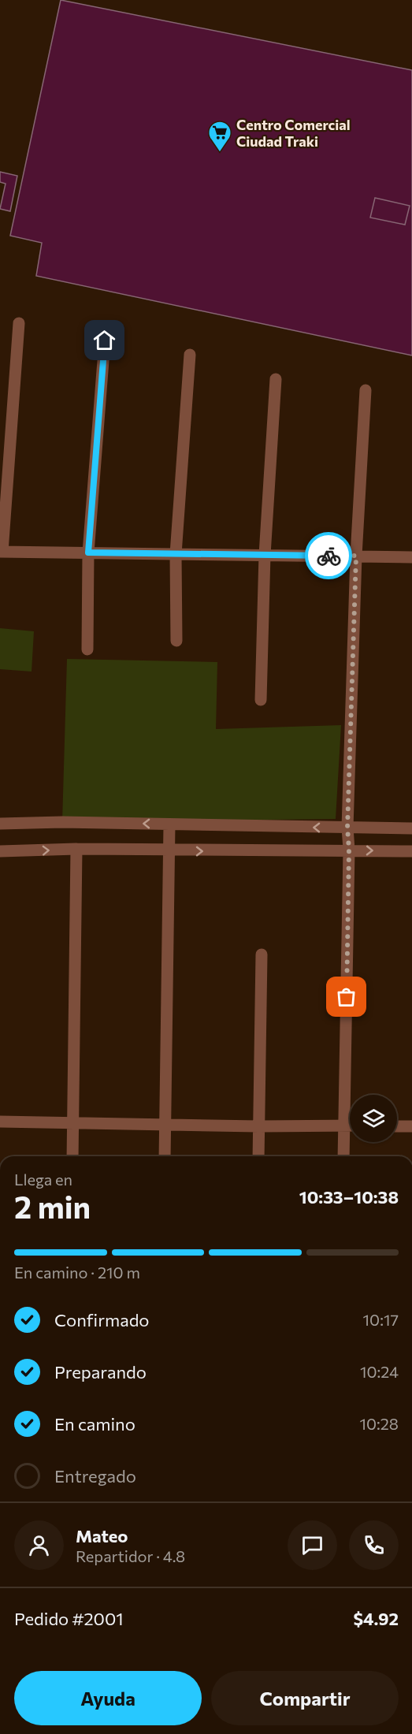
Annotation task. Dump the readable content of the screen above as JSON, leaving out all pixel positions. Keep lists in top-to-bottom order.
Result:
{
  "places": {
    "supermarket": ["Centro Comercial Ciudad Traki"]
  },
  "page": {
    "heading": ["2 min", "Llega en", "10:33–10:38"],
    "panel": [
      "Mateo",
      "Repartidor · 4.8",
      "Pedido #2001",
      "$4.92"
    ],
    "bar": "En camino · 210 m",
    "list": [
      ["Confirmado", "10:17"],
      ["Preparando", "10:24"],
      ["En camino", "10:28"],
      "Entregado"
    ],
    "buttons": ["Ayuda", "Compartir"]
  }
}
